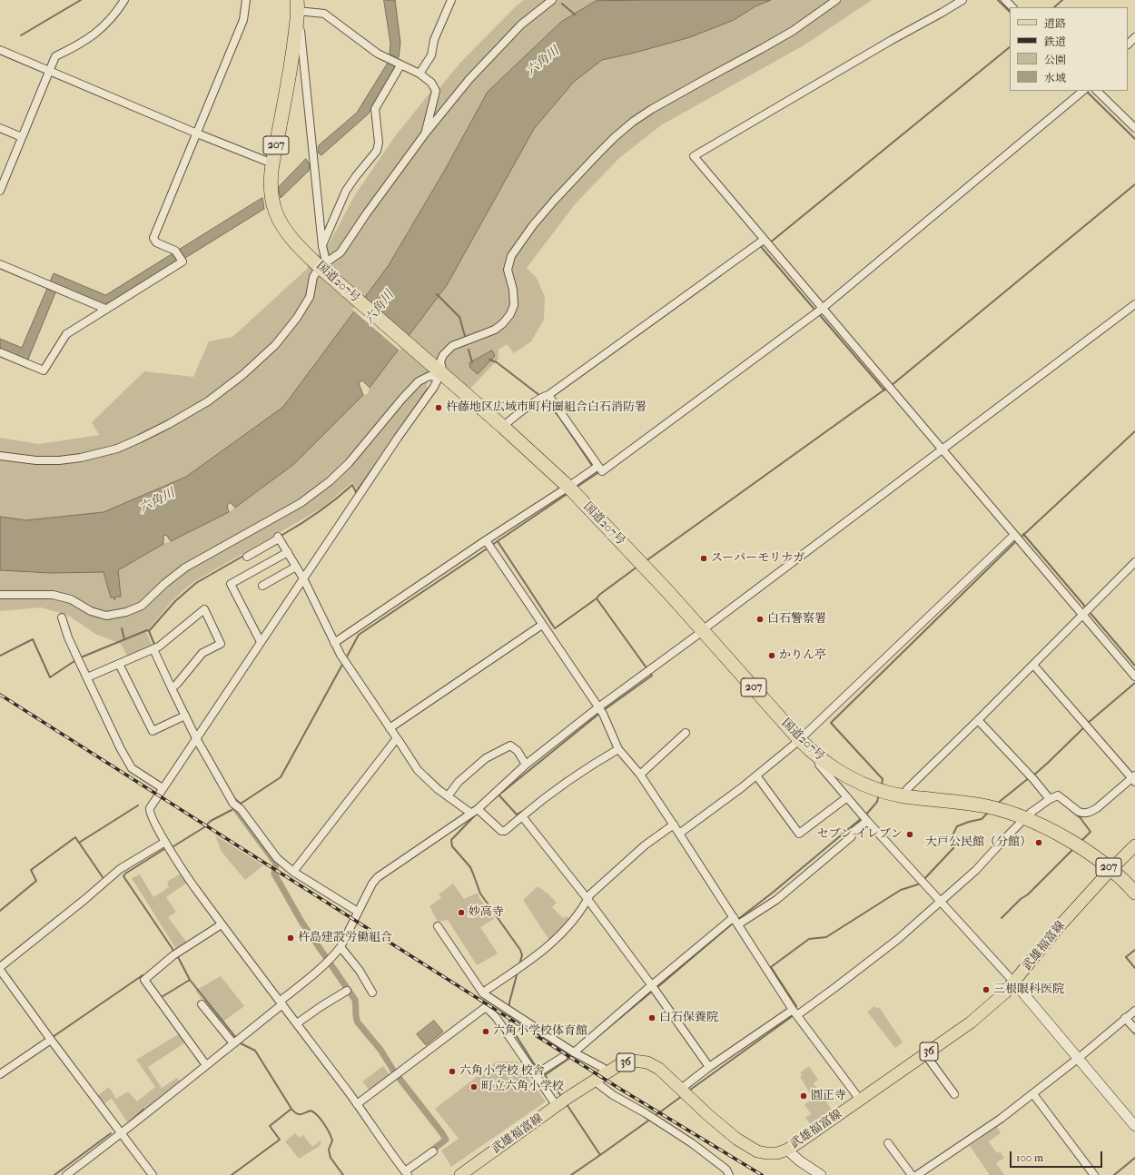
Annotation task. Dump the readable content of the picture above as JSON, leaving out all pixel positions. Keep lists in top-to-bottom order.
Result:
{
  "streets": {
    "highway": ["207", "国道207号"],
    "main road": ["武雄福富線", "36"]
  },
  "crossings": [
    ["国道207号", "武雄福富線"]
  ],
  "water": ["六角川"],
  "places": [
    "杵藤地区広域市町村圏組合白石消防署",
    "スーパーモリナガ",
    "白石警察署",
    "かりん亭",
    "セブン-イレブン",
    "大戸公民館（分館）",
    "妙高寺",
    "杵島建設労働組合",
    "三根眼科医院",
    "白石保養院",
    "六角小学校体育館",
    "六角小学校 校舎",
    "町立六角小学校",
    "圓正寺"
  ],
  "legend": [
    "道路",
    "鉄道",
    "公園",
    "水域"
  ],
  "scale_bar": "100 m"
}
